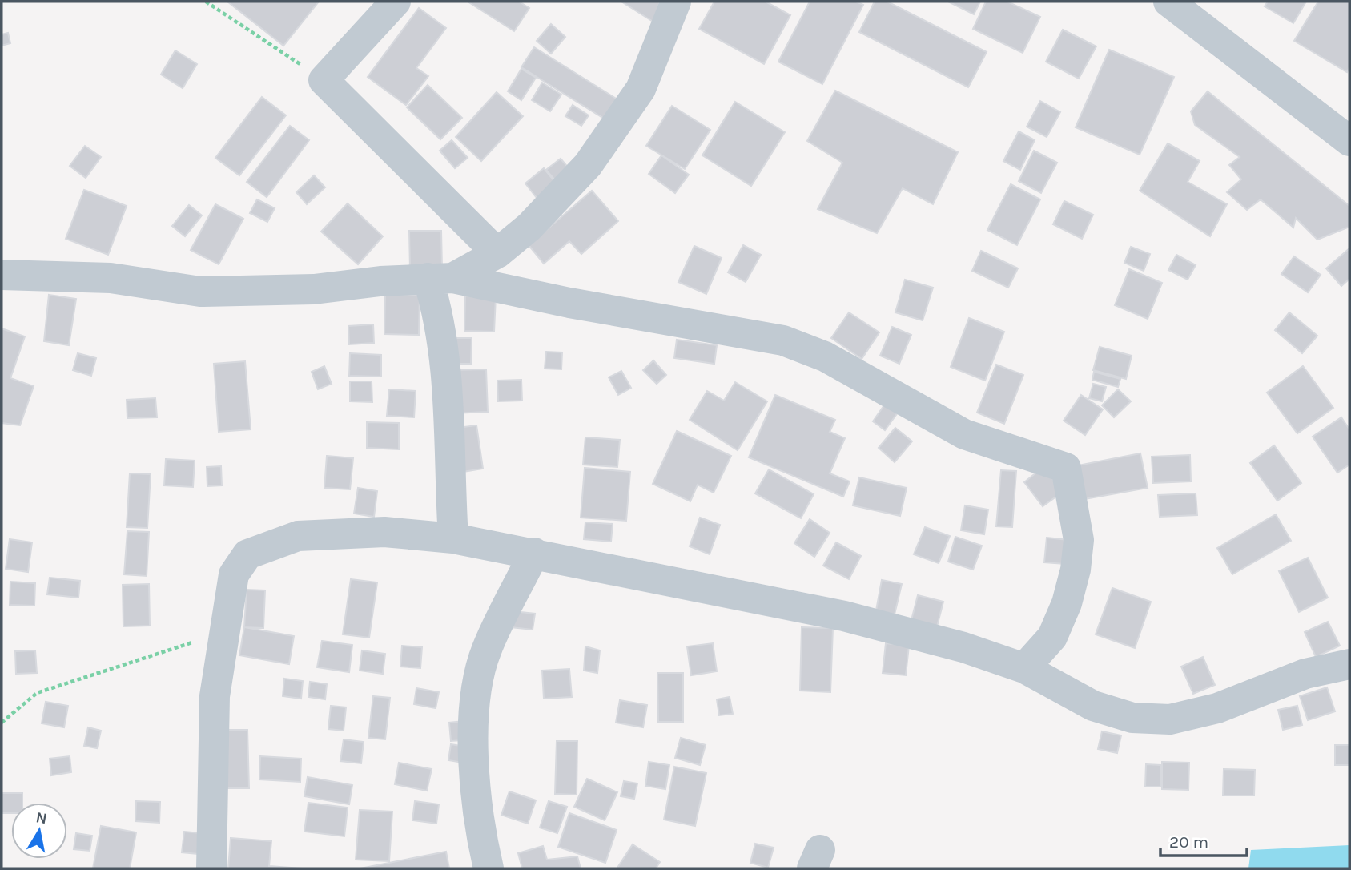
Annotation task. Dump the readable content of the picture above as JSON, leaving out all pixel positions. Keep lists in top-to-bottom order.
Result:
{
  "scale_bar": "20 m",
  "north": "top"
}
